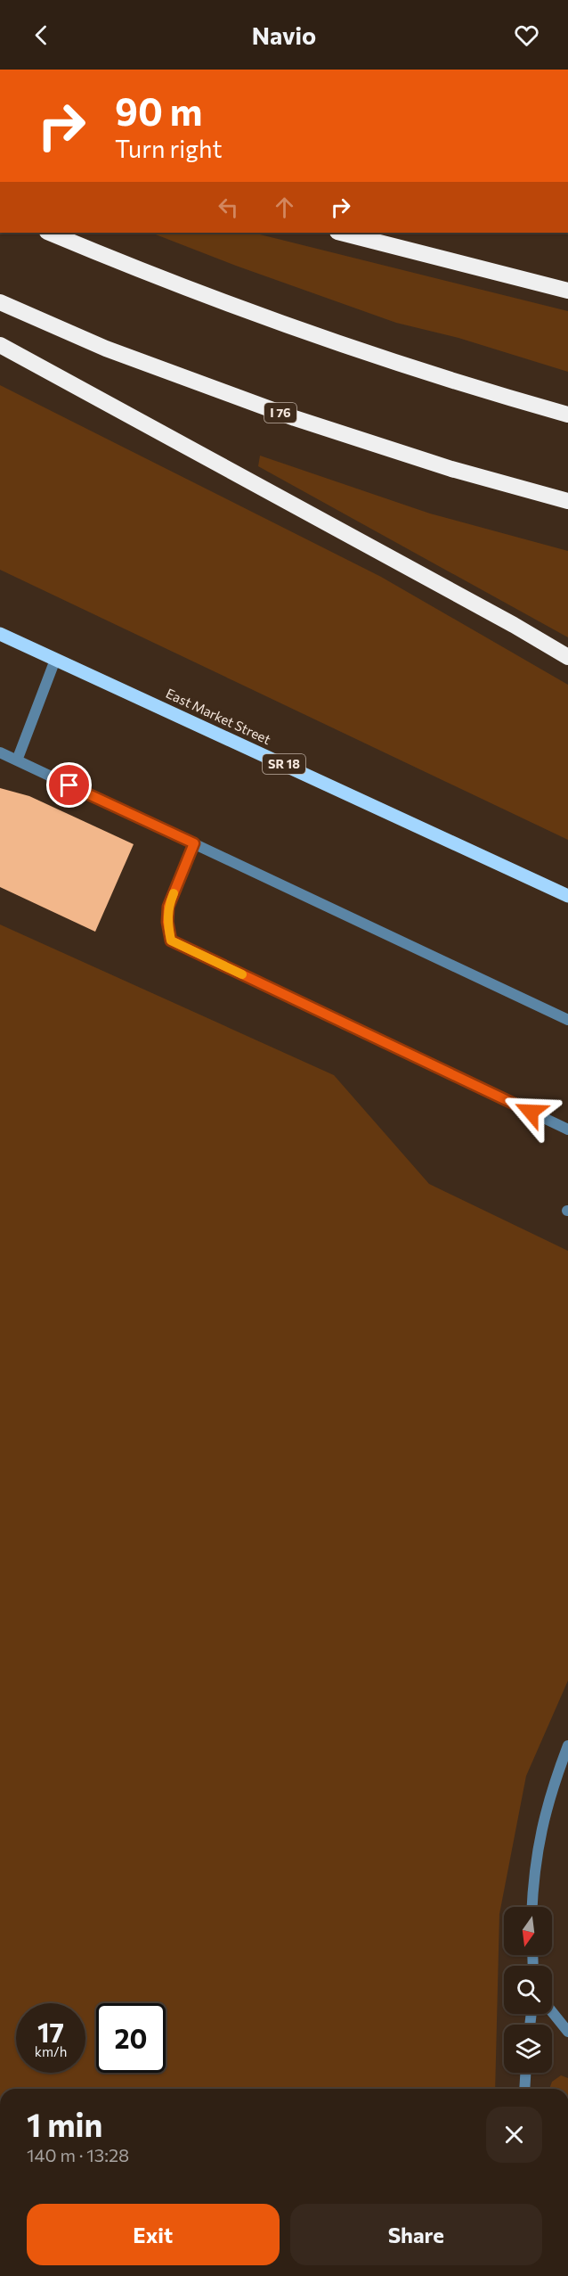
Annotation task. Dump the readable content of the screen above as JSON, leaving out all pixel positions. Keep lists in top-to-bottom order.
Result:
{
  "streets": {
    "highway": ["I 76"],
    "main road": ["East Market Street", "SR 18"]
  },
  "north": "bottom",
  "page": {
    "header": "Navio",
    "turn": ["90 m", "Turn right"],
    "speed": "17 km/h",
    "limit": "20",
    "heading": ["1 min", "140 m · 13:28"],
    "buttons": ["Exit", "Share"]
  }
}
